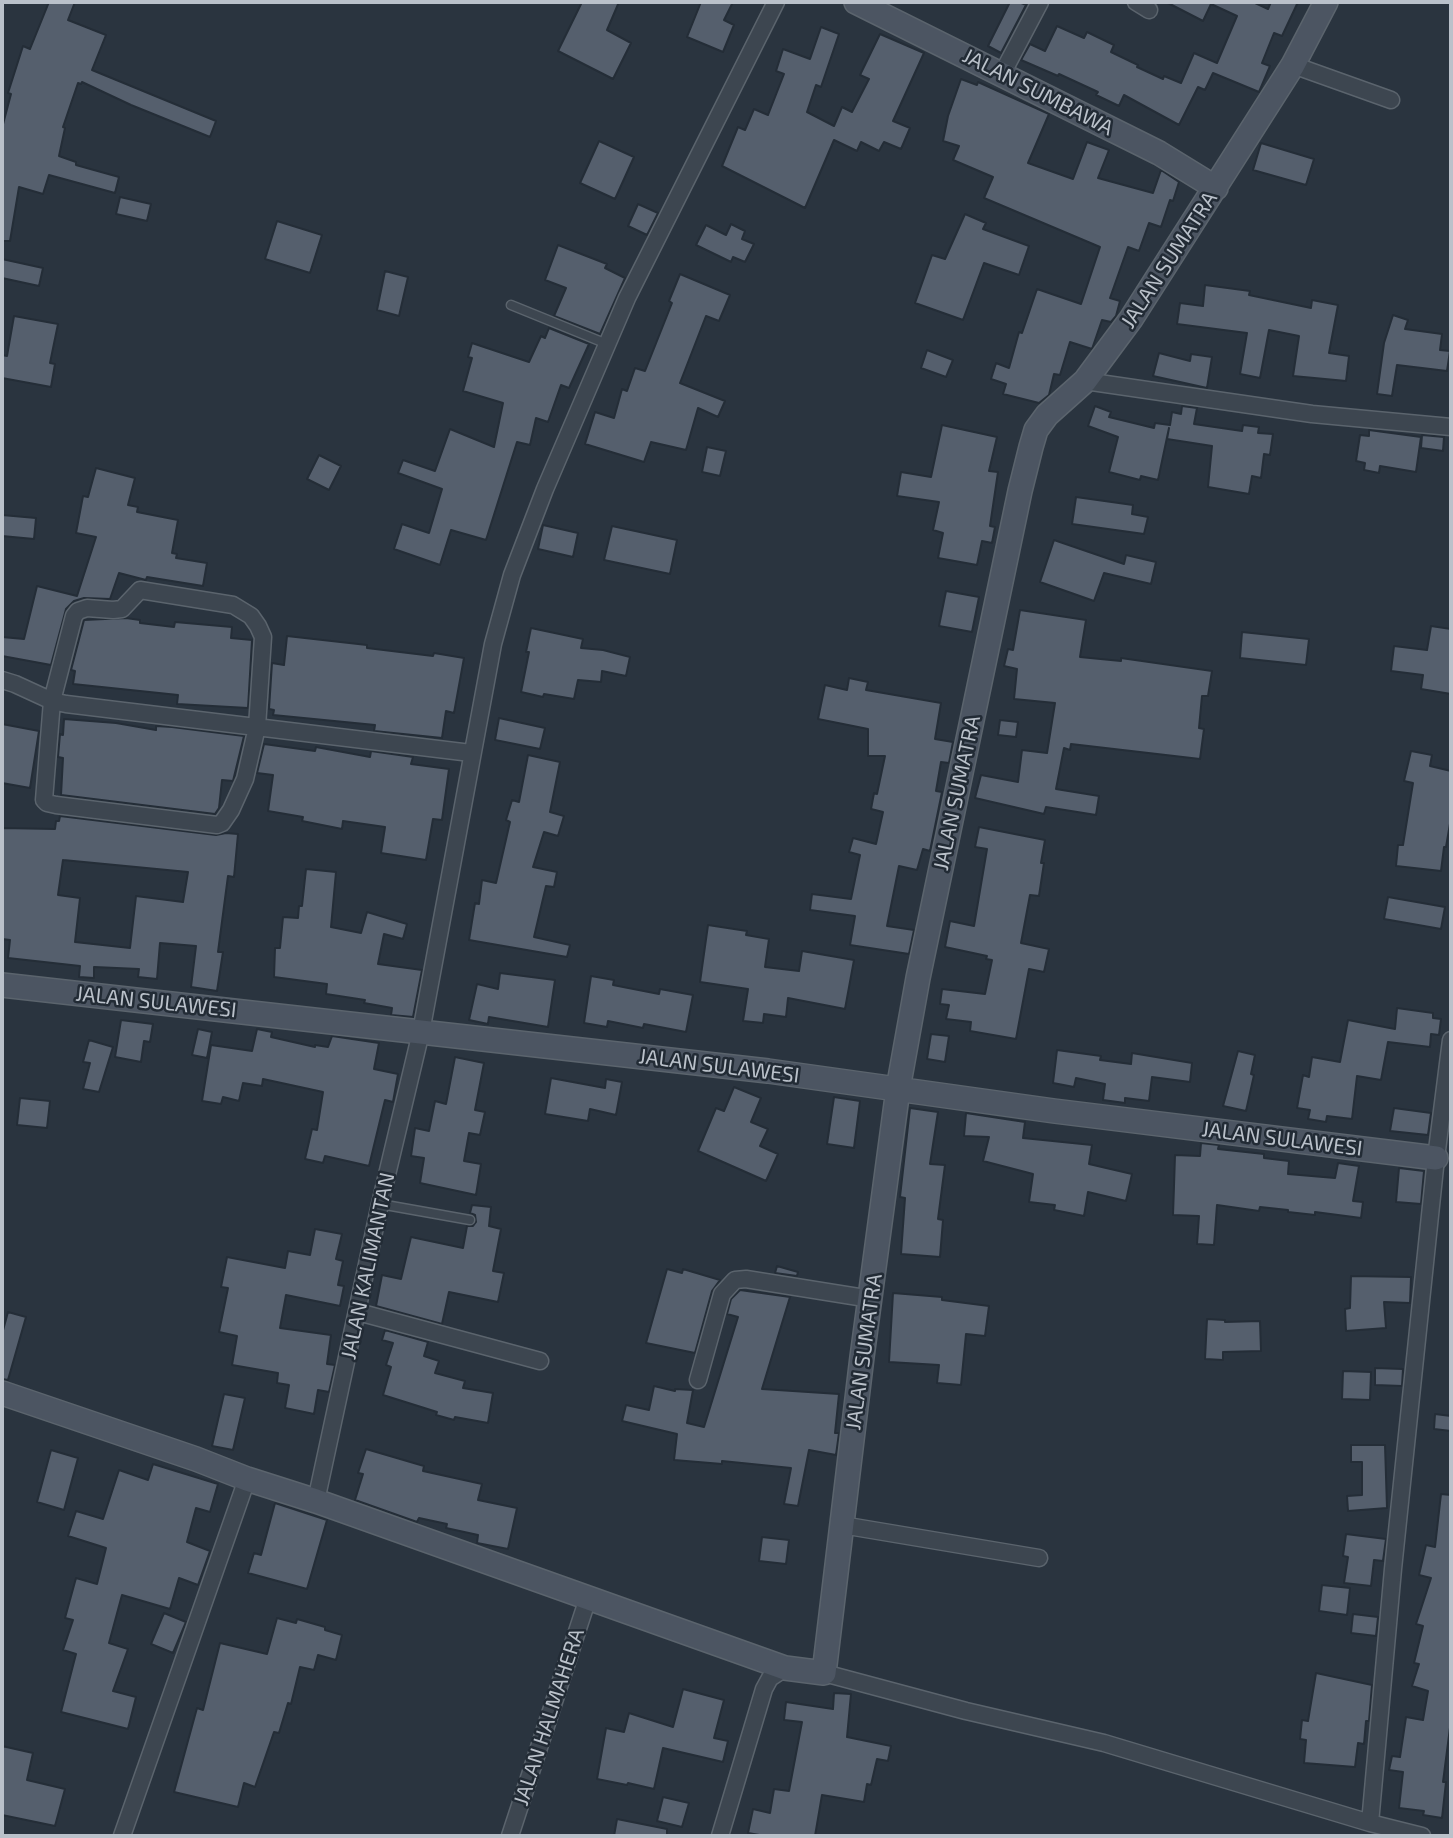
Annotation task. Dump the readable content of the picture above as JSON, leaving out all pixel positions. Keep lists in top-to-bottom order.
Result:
{
  "streets": {
    "street": [
      "JALAN SUMBAWA",
      "JALAN SUMATRA",
      "JALAN SULAWESI",
      "JALAN KALIMANTAN",
      "JALAN HALMAHERA"
    ]
  },
  "crossings": [
    ["JALAN SUMBAWA", "JALAN SUMATRA"],
    ["JALAN SUMATRA", "JALAN SULAWESI"],
    ["JALAN SULAWESI", "JALAN KALIMANTAN"]
  ]
}
